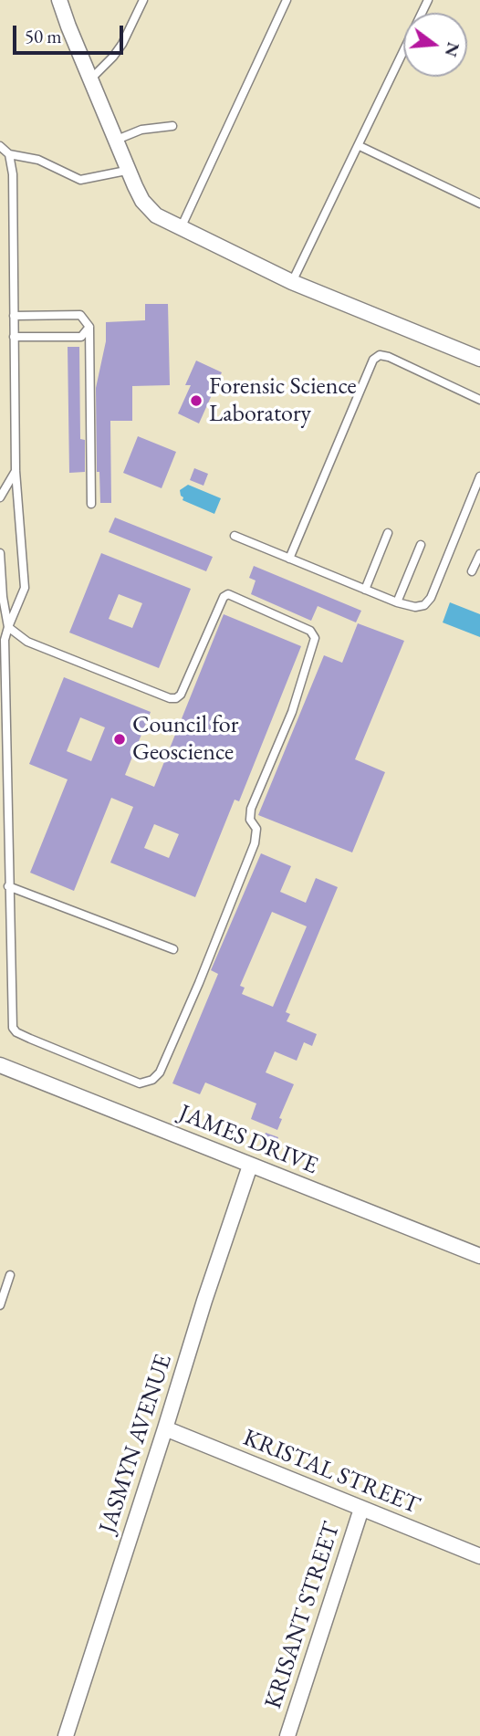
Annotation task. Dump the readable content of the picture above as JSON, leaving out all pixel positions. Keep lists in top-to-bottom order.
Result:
{
  "streets": {
    "street": [
      "JAMES DRIVE",
      "JASMYN AVENUE",
      "KRISTAL STREET",
      "KRISANT STREET"
    ]
  },
  "crossings": [
    ["JAMES DRIVE", "JASMYN AVENUE"],
    ["JASMYN AVENUE", "KRISTAL STREET"],
    ["KRISTAL STREET", "KRISANT STREET"]
  ],
  "places": ["Forensic Science Laboratory", "Council for Geoscience"],
  "scale_bar": "50 m",
  "north": "right"
}
